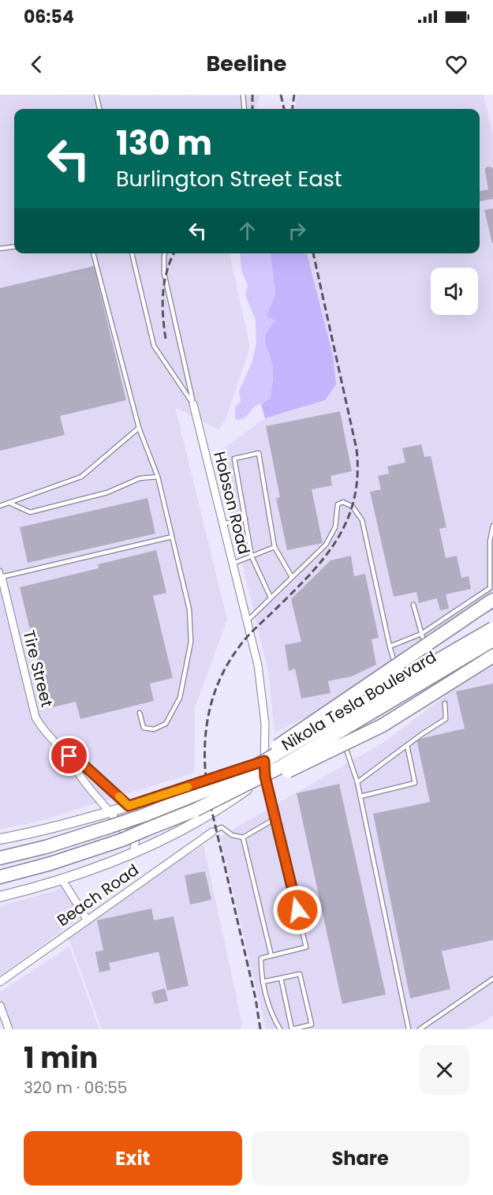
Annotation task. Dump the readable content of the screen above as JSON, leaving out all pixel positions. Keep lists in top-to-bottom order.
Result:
{
  "streets": {
    "highway": ["Nikola Tesla Boulevard"],
    "street": ["Hobson Road", "Tire Street", "Beach Road"]
  },
  "page": {
    "status": "06:54",
    "header": "Beeline",
    "turn": ["130 m", "Burlington Street East"],
    "heading": ["1 min", "320 m · 06:55"],
    "buttons": ["Exit", "Share"]
  }
}
